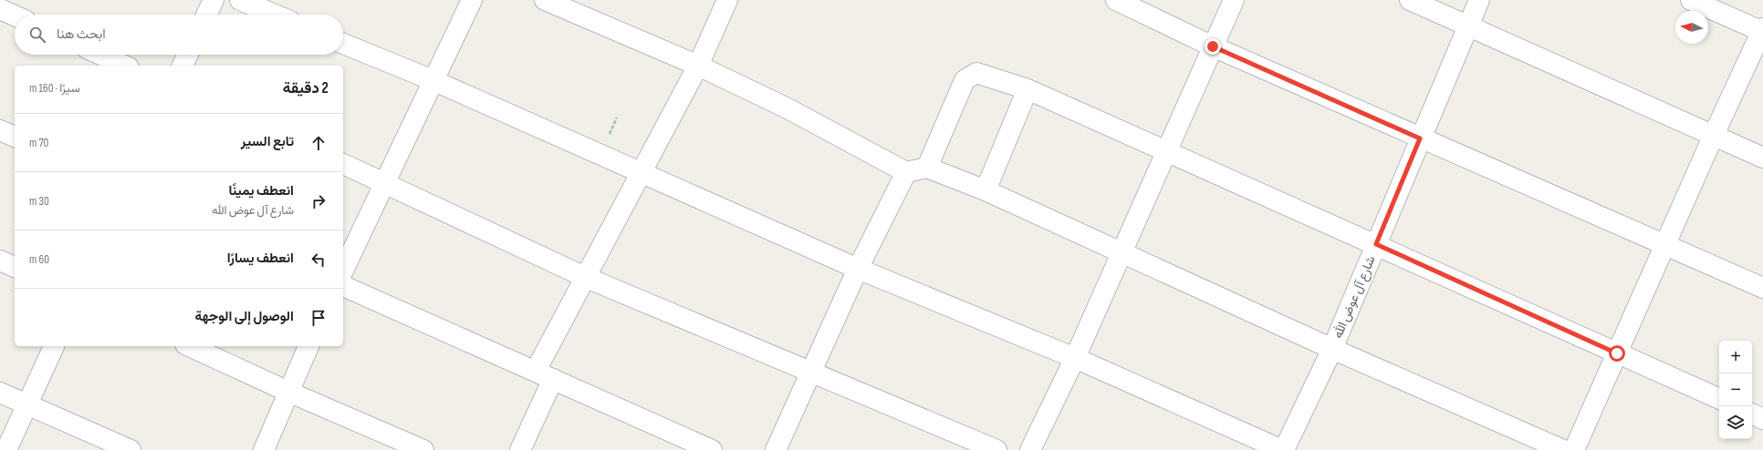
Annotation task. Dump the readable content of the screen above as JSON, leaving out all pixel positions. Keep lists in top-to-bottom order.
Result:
{
  "streets": {
    "street": ["شارع آل عوض الله"]
  },
  "north": "left",
  "page": {
    "search": "ابحث هنا",
    "heading": ["2 دقيقة", "سيرًا · 160 m"],
    "list": [
      ["تابع السير", "70 m"],
      ["انعطف يمينًا", "شارع آل عوض الله", "30 m"],
      ["انعطف يسارًا", "60 m"],
      "الوصول إلى الوجهة"
    ],
    "map_buttons": ["+", "−"]
  }
}
